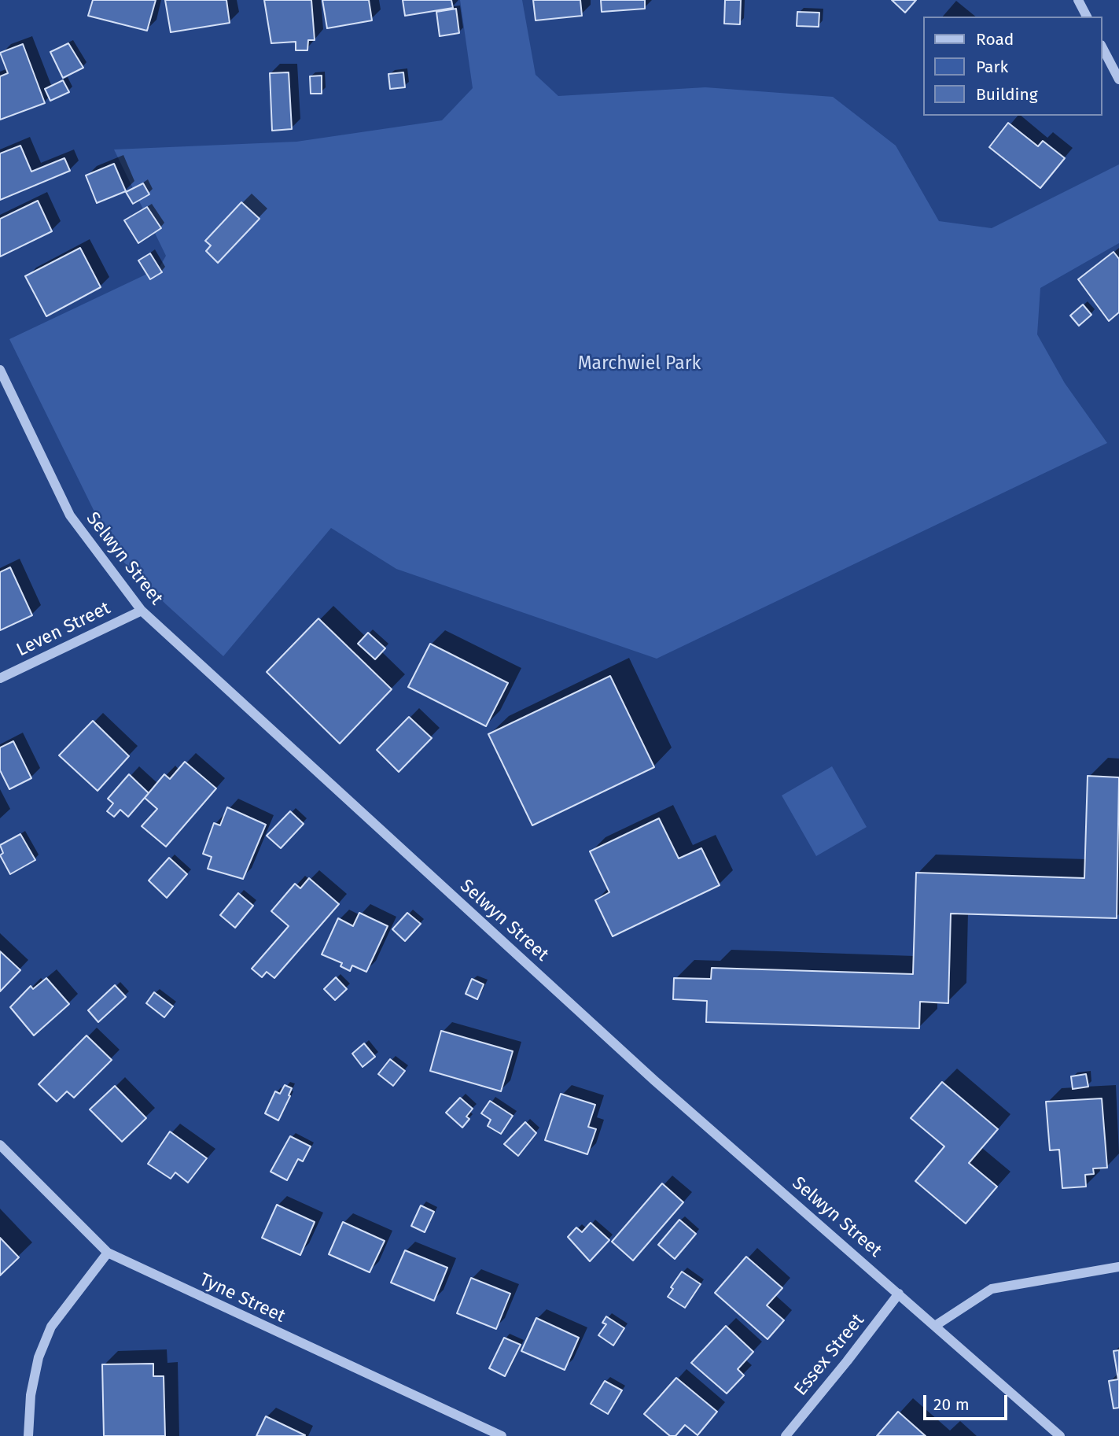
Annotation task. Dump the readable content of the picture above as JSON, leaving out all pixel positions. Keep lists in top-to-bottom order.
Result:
{
  "streets": {
    "street": [
      "Selwyn Street",
      "Leven Street",
      "Tyne Street",
      "Essex Street"
    ]
  },
  "crossings": [
    ["Selwyn Street", "Leven Street"],
    ["Selwyn Street", "Essex Street"]
  ],
  "parks": ["Marchwiel Park"],
  "legend": ["Road", "Park", "Building"],
  "scale_bar": "20 m"
}
